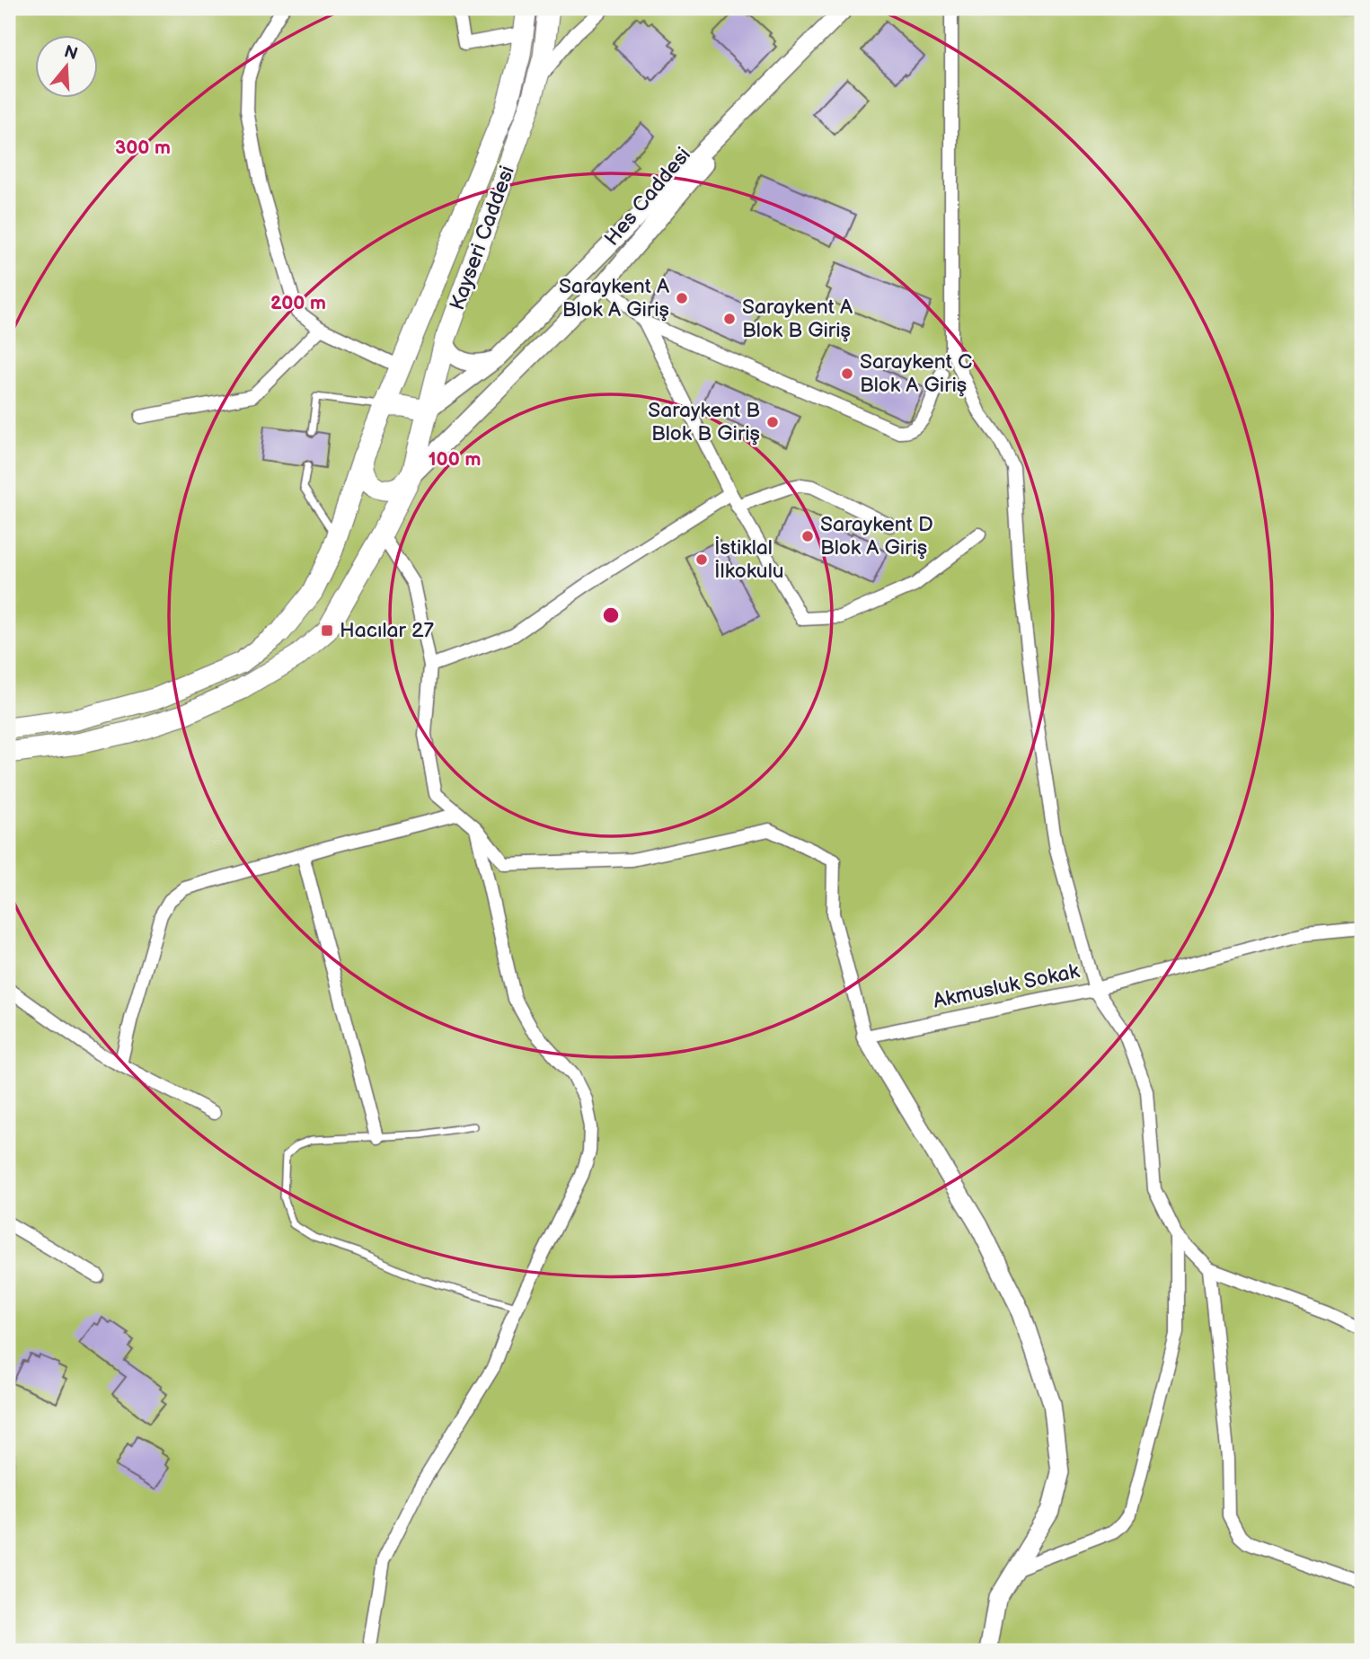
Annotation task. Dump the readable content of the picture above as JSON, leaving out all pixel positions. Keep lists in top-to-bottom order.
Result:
{
  "streets": {
    "main road": ["Kayseri Caddesi"],
    "street": ["Hes Caddesi", "Akmusluk Sokak"]
  },
  "crossings": [
    ["Hes Caddesi", "Kayseri Caddesi"]
  ],
  "places": {
    "other": [
      "Saraykent A Blok A Giriş",
      "Saraykent A Blok B Giriş",
      "Saraykent C Blok A Giriş",
      "Saraykent B Blok B Giriş",
      "Saraykent D Blok A Giriş",
      "İstiklal İlkokulu"
    ],
    "transit": ["Hacılar 27"]
  },
  "north": "top",
  "rings": ["300 m", "200 m", "100 m"]
}
